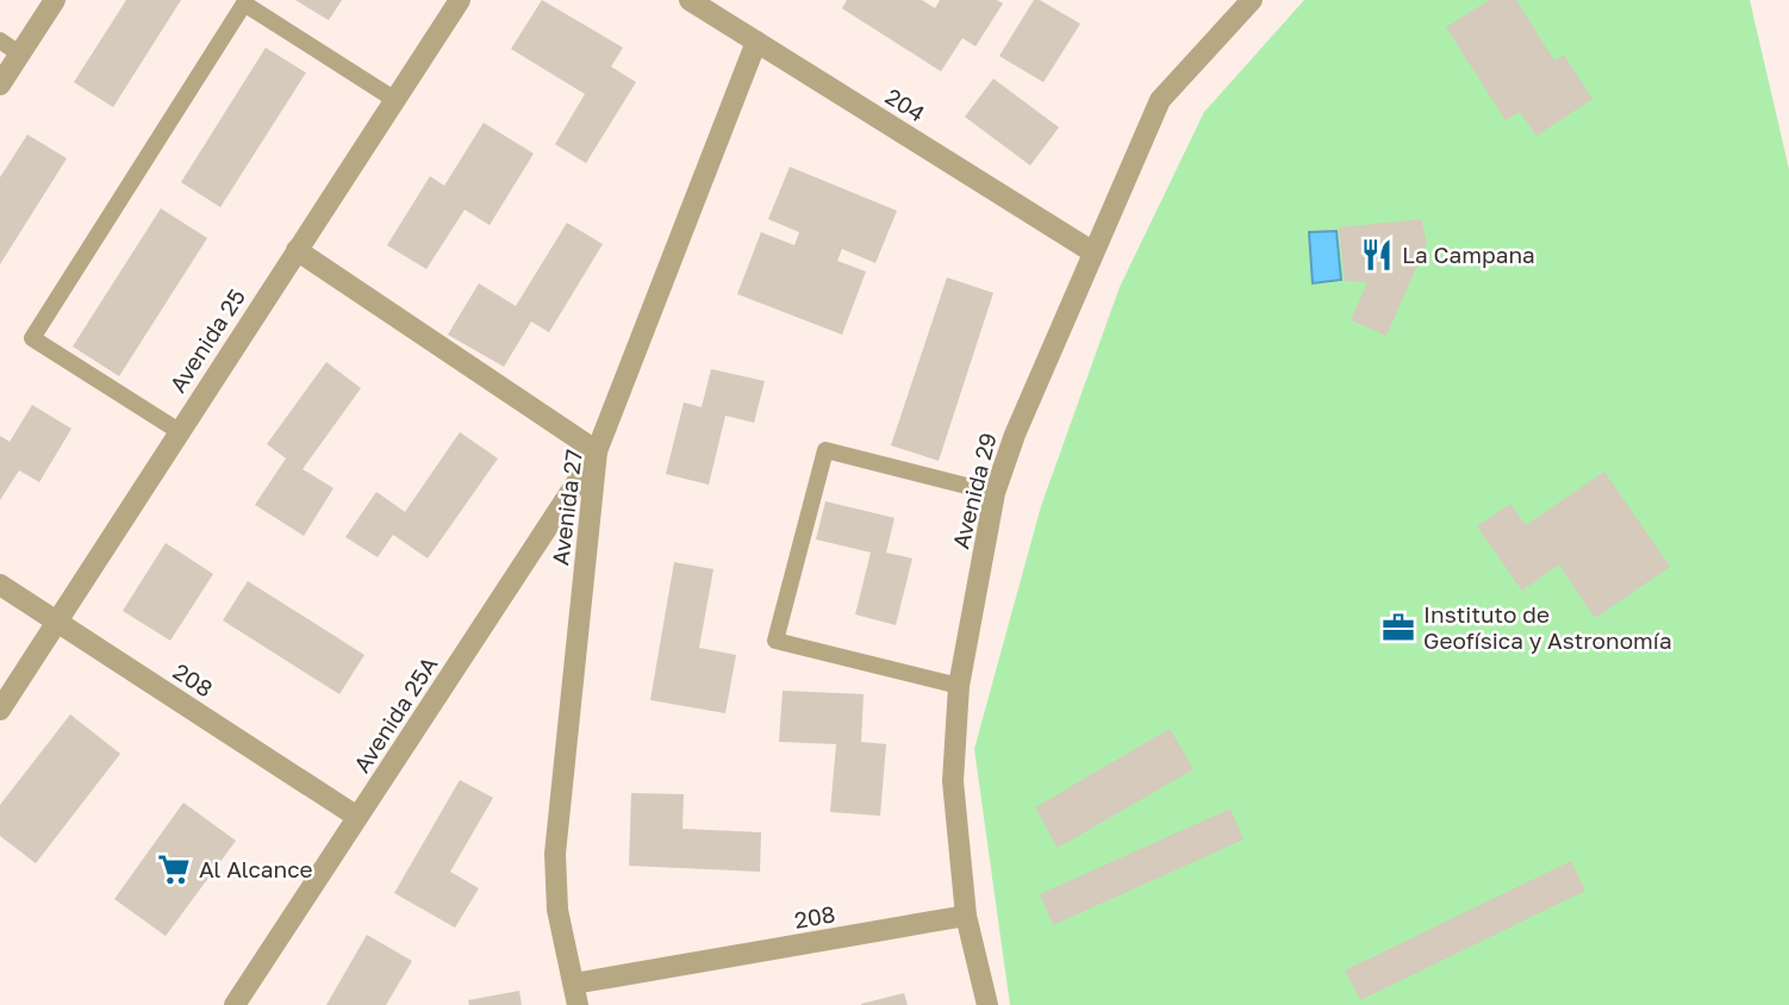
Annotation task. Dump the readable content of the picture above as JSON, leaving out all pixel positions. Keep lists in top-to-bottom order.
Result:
{
  "streets": {
    "street": [
      "204",
      "Avenida 25",
      "Avenida 29",
      "Avenida 27",
      "208",
      "Avenida 25A"
    ]
  },
  "crossings": [
    ["204", "Avenida 29"],
    ["204", "Avenida 27"],
    ["Avenida 25", "208"],
    ["Avenida 29", "208"],
    ["Avenida 27", "208"],
    ["Avenida 27", "Avenida 25A"],
    ["208", "Avenida 25A"]
  ],
  "places": {
    "restaurant": ["La Campana"],
    "office": ["Instituto de Geofísica y Astronomía"],
    "supermarket": ["Al Alcance"]
  }
}
